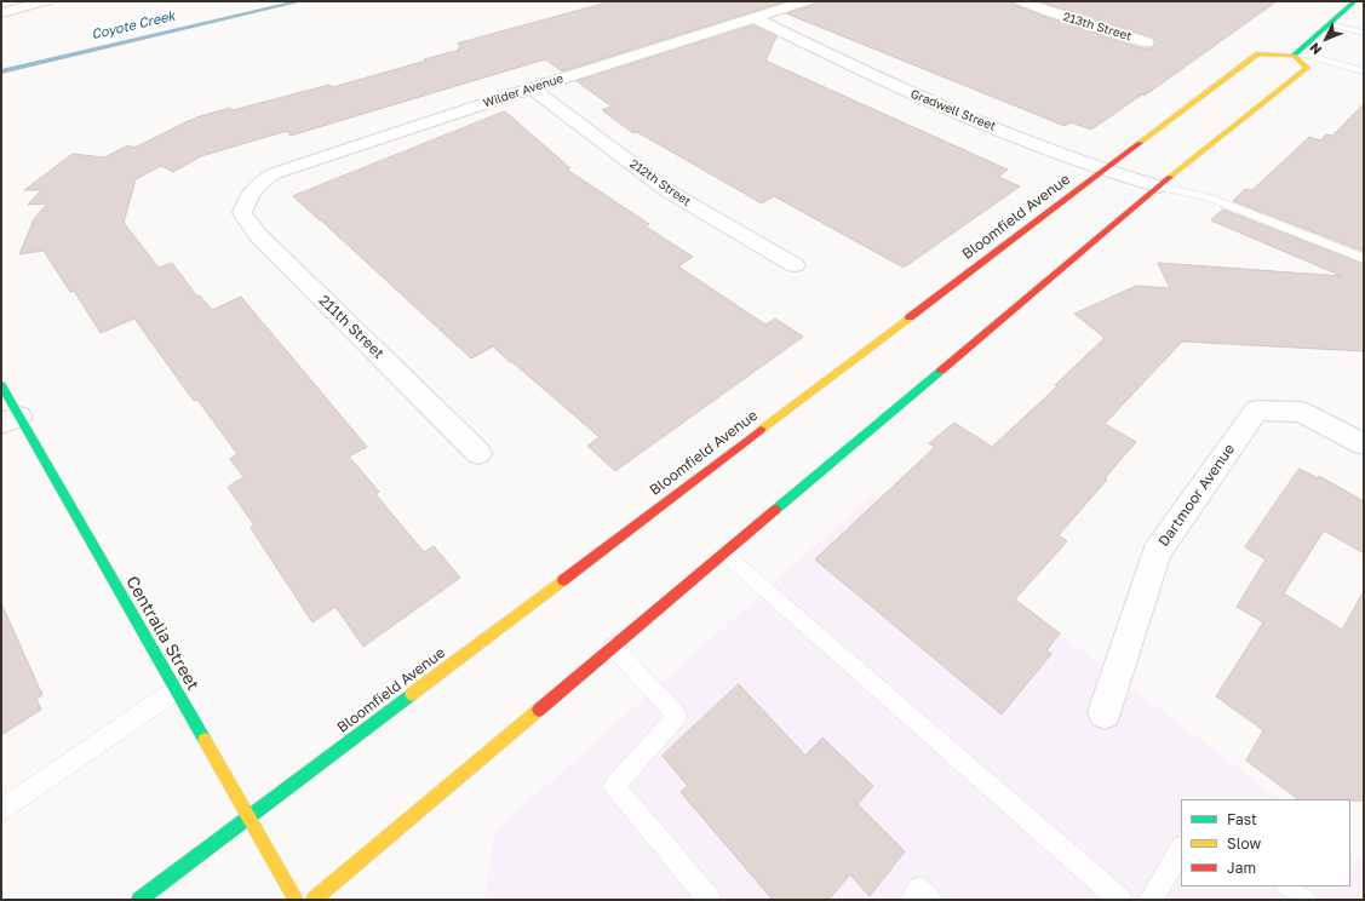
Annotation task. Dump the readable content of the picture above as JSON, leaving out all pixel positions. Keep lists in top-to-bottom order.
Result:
{
  "streets": {
    "street": [
      "213th Street",
      "Wilder Avenue",
      "Gradwell Street",
      "212th Street",
      "Bloomfield Avenue",
      "211th Street",
      "Dartmoor Avenue",
      "Centralia Street"
    ]
  },
  "crossings": [
    ["Wilder Avenue", "Gradwell Street"],
    ["Wilder Avenue", "212th Street"],
    ["Wilder Avenue", "211th Street"],
    ["Gradwell Street", "Bloomfield Avenue"],
    ["Bloomfield Avenue", "Centralia Street"]
  ],
  "water": ["Coyote Creek"],
  "legend": ["Fast", "Slow", "Jam"],
  "north": "bottom left"
}
